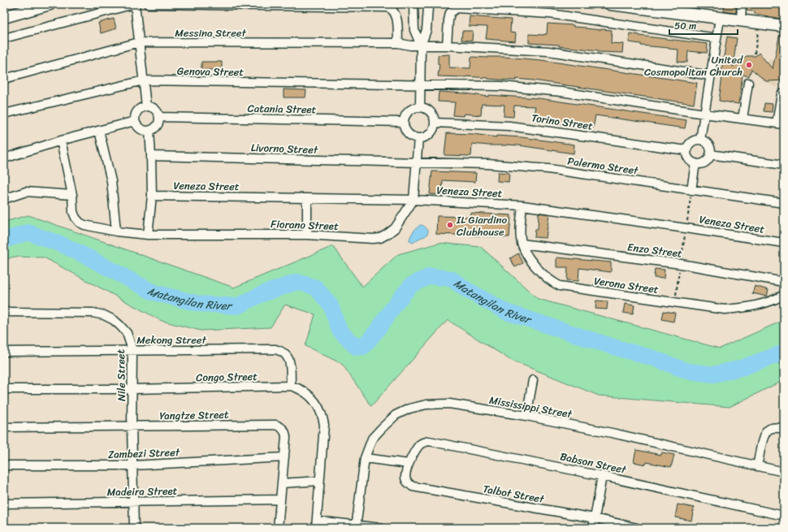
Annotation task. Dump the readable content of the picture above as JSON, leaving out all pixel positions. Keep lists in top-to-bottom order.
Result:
{
  "streets": {
    "street": [
      "Messina Street",
      "Genova Street",
      "Catania Street",
      "Torino Street",
      "Livorno Street",
      "Palermo Street",
      "Veneza Street",
      "Fiorano Street",
      "Enzo Street",
      "Verona Street",
      "Mekong Street",
      "Nile Street",
      "Congo Street",
      "Mississippi Street",
      "Yangtze Street",
      "Zambezi Street",
      "Babson Street",
      "Madeira Street",
      "Talbot Street"
    ]
  },
  "crossings": [
    ["Catania Street", "Torino Street"],
    ["Catania Street", "Fiorano Street"],
    ["Torino Street", "Fiorano Street"],
    ["Livorno Street", "Palermo Street"],
    ["Livorno Street", "Fiorano Street"],
    ["Palermo Street", "Fiorano Street"],
    ["Veneza Street", "Fiorano Street"],
    ["Veneza Street", "Verona Street"],
    ["Enzo Street", "Verona Street"],
    ["Mekong Street", "Nile Street"],
    ["Mekong Street", "Congo Street"],
    ["Nile Street", "Congo Street"],
    ["Nile Street", "Yangtze Street"],
    ["Nile Street", "Zambezi Street"],
    ["Nile Street", "Madeira Street"],
    ["Yangtze Street", "Zambezi Street"],
    ["Yangtze Street", "Madeira Street"],
    ["Babson Street", "Talbot Street"]
  ],
  "water": ["Matangilan River"],
  "places": ["United Cosmopolitan Church", "IL Giardino Clubhouse"],
  "scale_bar": "50 m"
}
